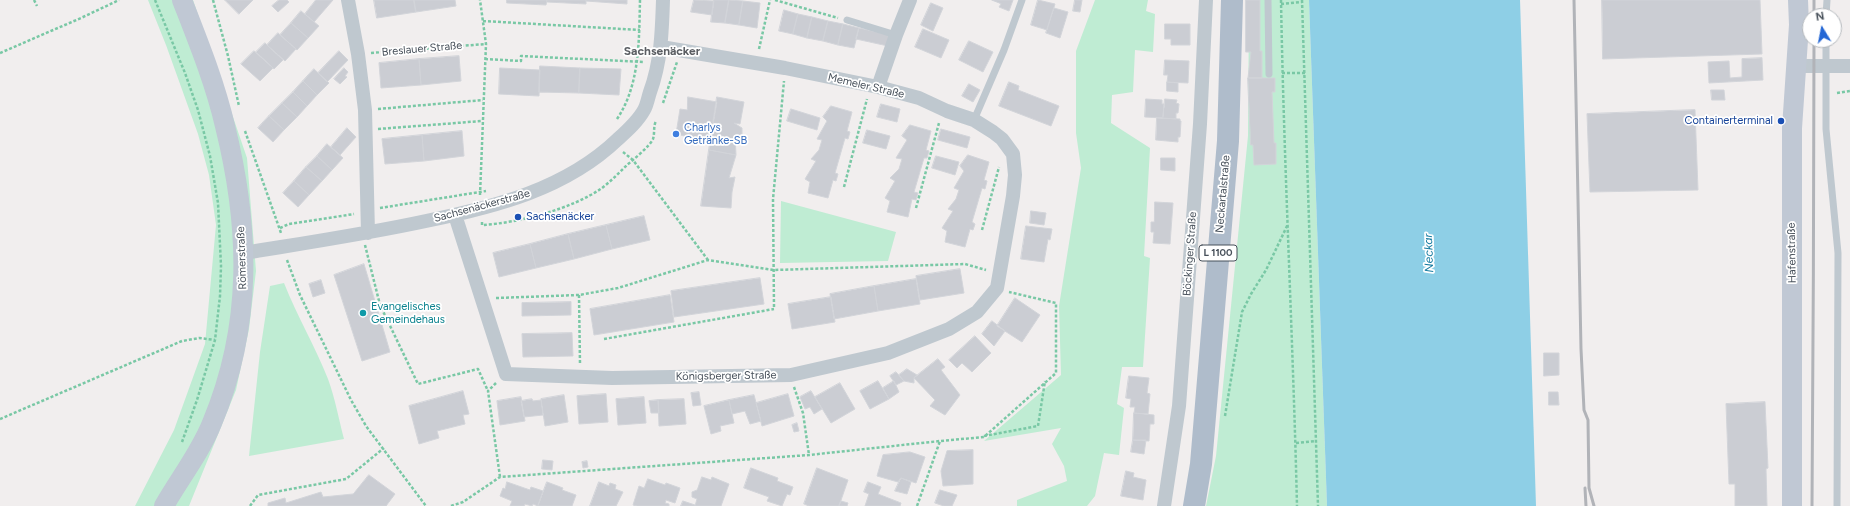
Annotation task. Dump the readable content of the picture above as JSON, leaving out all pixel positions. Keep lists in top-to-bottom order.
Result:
{
  "streets": {
    "main road": [
      "Neckartalstraße",
      "L 1100",
      "Hafenstraße",
      "Römerstraße"
    ],
    "street": [
      "Memeler Straße",
      "Sachsenäckerstraße",
      "Böckinger Straße",
      "Königsberger Straße"
    ],
    "path": ["Breslauer Straße"]
  },
  "crossings": [
    ["Memeler Straße", "Sachsenäckerstraße"],
    ["Memeler Straße", "Königsberger Straße"],
    ["Sachsenäckerstraße", "Römerstraße"]
  ],
  "districts": ["Sachsenäcker"],
  "water": ["Neckar"],
  "places": [
    "Containerterminal",
    "Charlys Getränke-SB",
    "Sachsenäcker",
    "Evangelisches Gemeindehaus"
  ],
  "north": "top"
}
